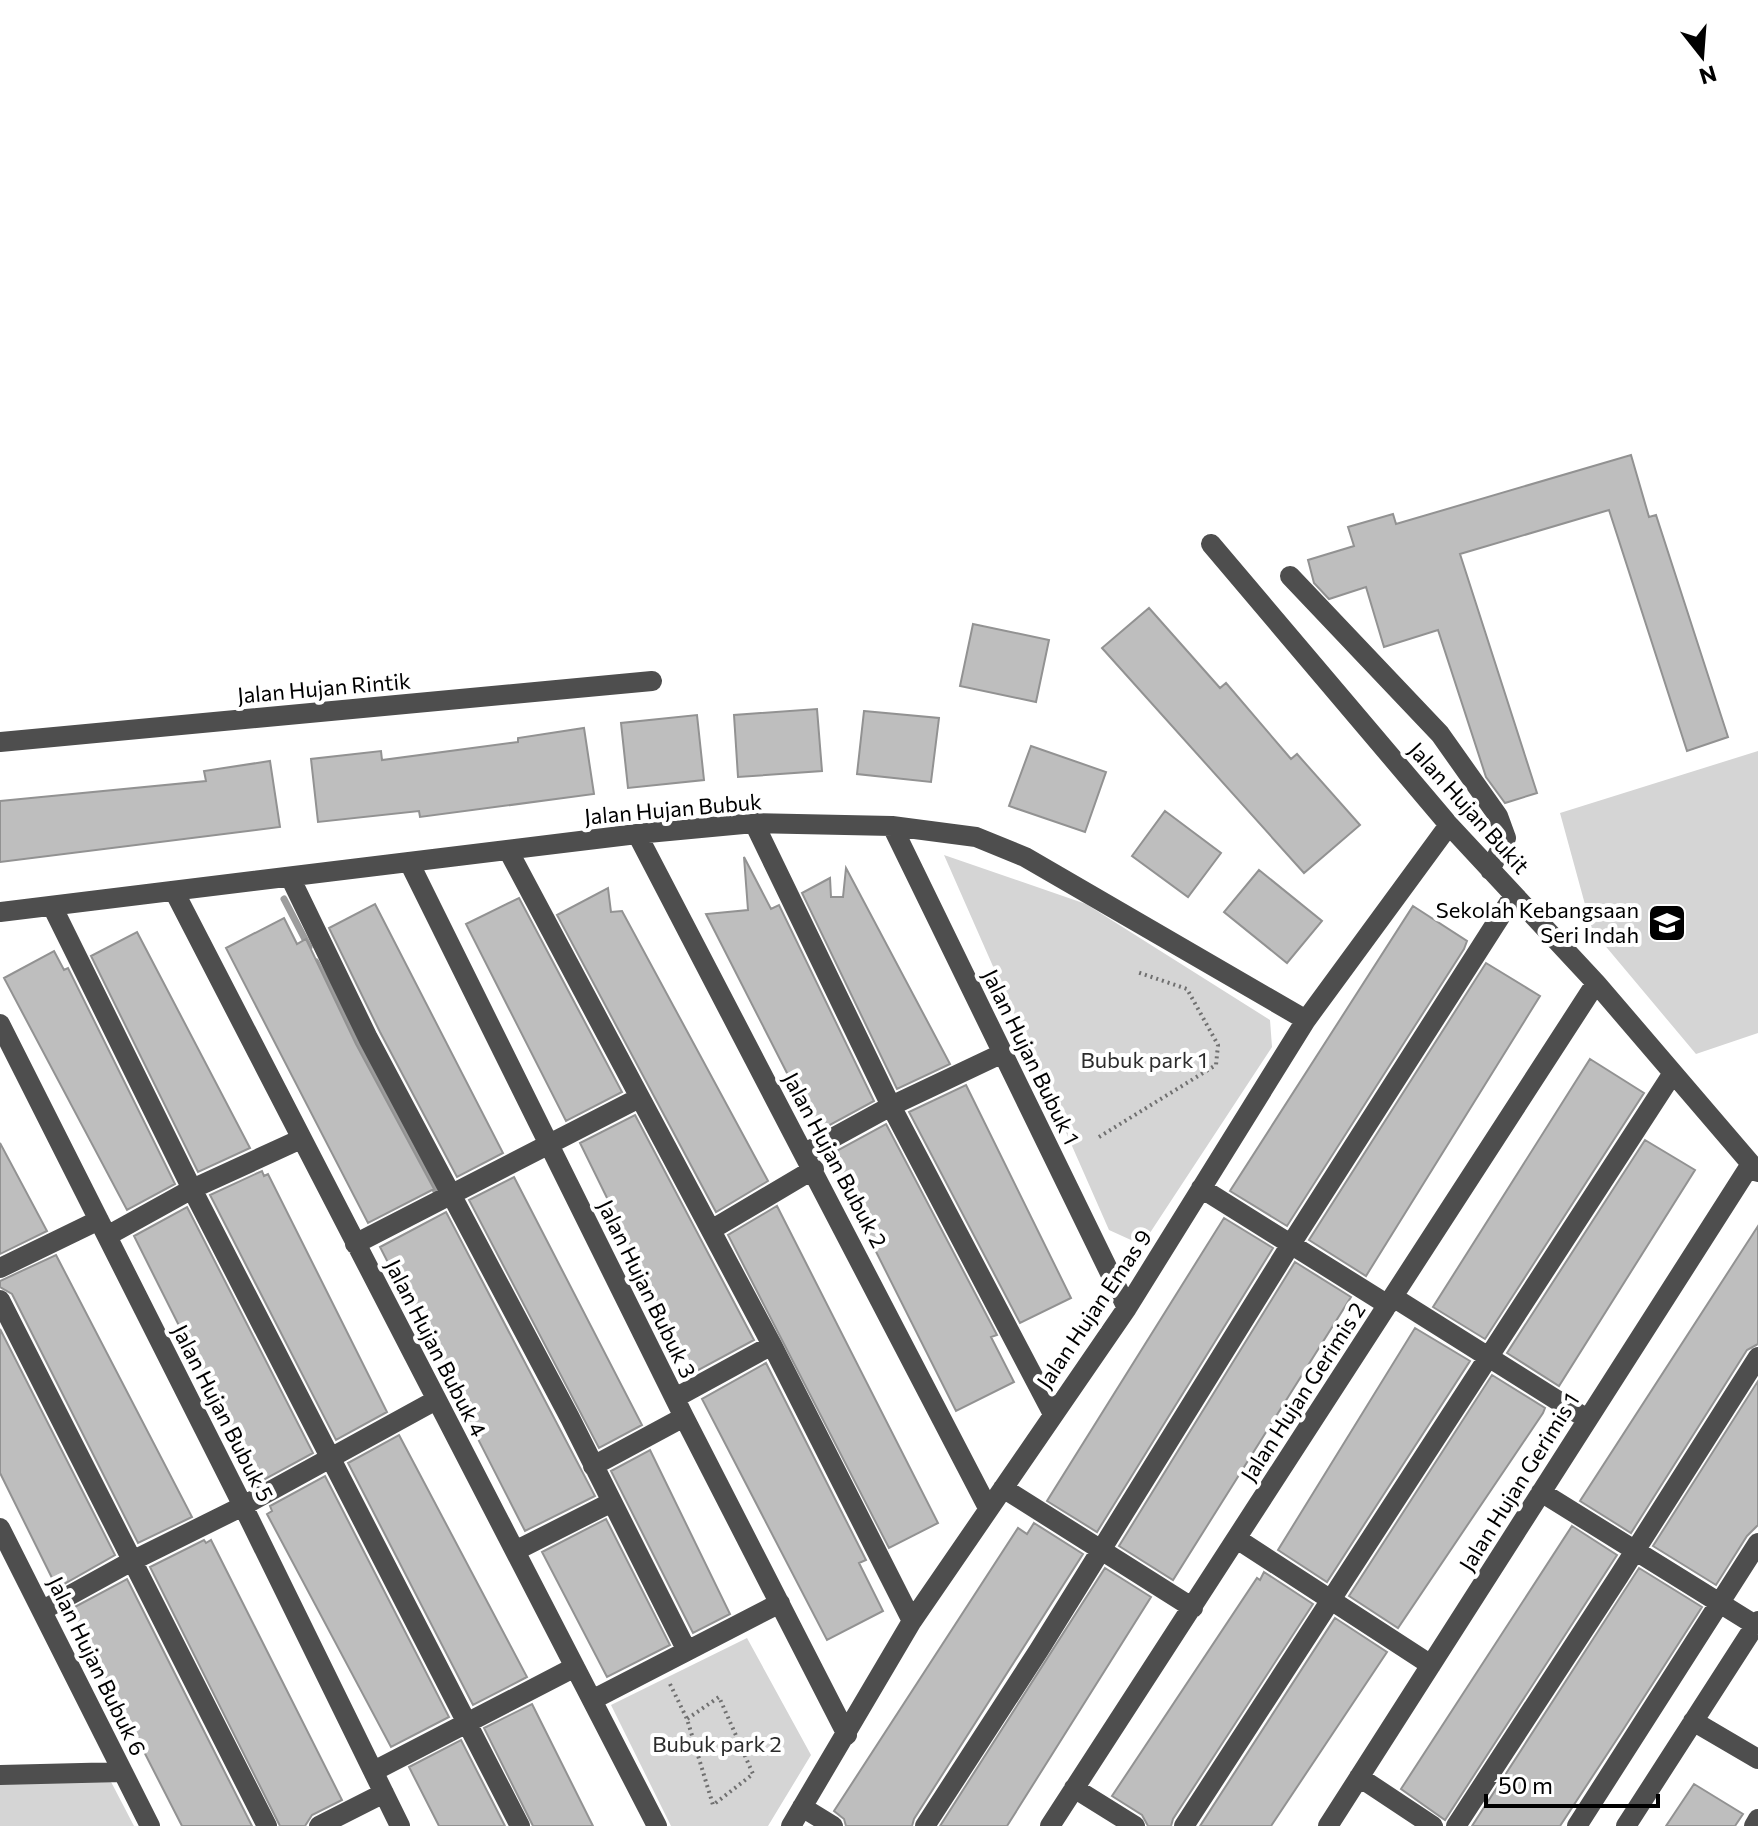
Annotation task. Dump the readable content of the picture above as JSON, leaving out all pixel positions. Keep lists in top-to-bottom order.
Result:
{
  "streets": {
    "street": [
      "Jalan Hujan Rintik",
      "Jalan Hujan Bukit",
      "Jalan Hujan Bubuk",
      "Jalan Hujan Bubuk 1",
      "Jalan Hujan Bubuk 2",
      "Jalan Hujan Bubuk 3",
      "Jalan Hujan Emas 9",
      "Jalan Hujan Bubuk 4",
      "Jalan Hujan Gerimis 2",
      "Jalan Hujan Bubuk 5",
      "Jalan Hujan Gerimis 1",
      "Jalan Hujan Bubuk 6"
    ]
  },
  "crossings": [
    ["Jalan Hujan Bukit", "Jalan Hujan Emas 9"],
    ["Jalan Hujan Bukit", "Jalan Hujan Gerimis 2"],
    ["Jalan Hujan Bukit", "Jalan Hujan Gerimis 1"],
    ["Jalan Hujan Bubuk", "Jalan Hujan Bubuk 1"],
    ["Jalan Hujan Bubuk", "Jalan Hujan Bubuk 2"],
    ["Jalan Hujan Bubuk", "Jalan Hujan Bubuk 3"],
    ["Jalan Hujan Bubuk", "Jalan Hujan Emas 9"],
    ["Jalan Hujan Bubuk", "Jalan Hujan Bubuk 4"],
    ["Jalan Hujan Bubuk 1", "Jalan Hujan Emas 9"],
    ["Jalan Hujan Bubuk 2", "Jalan Hujan Emas 9"],
    ["Jalan Hujan Bubuk 3", "Jalan Hujan Emas 9"]
  ],
  "parks": ["Bubuk park 1", "Bubuk park 2"],
  "places": {
    "school or university": ["Sekolah Kebangsaan Seri Indah"]
  },
  "scale_bar": "50 m",
  "north": "bottom"
}
